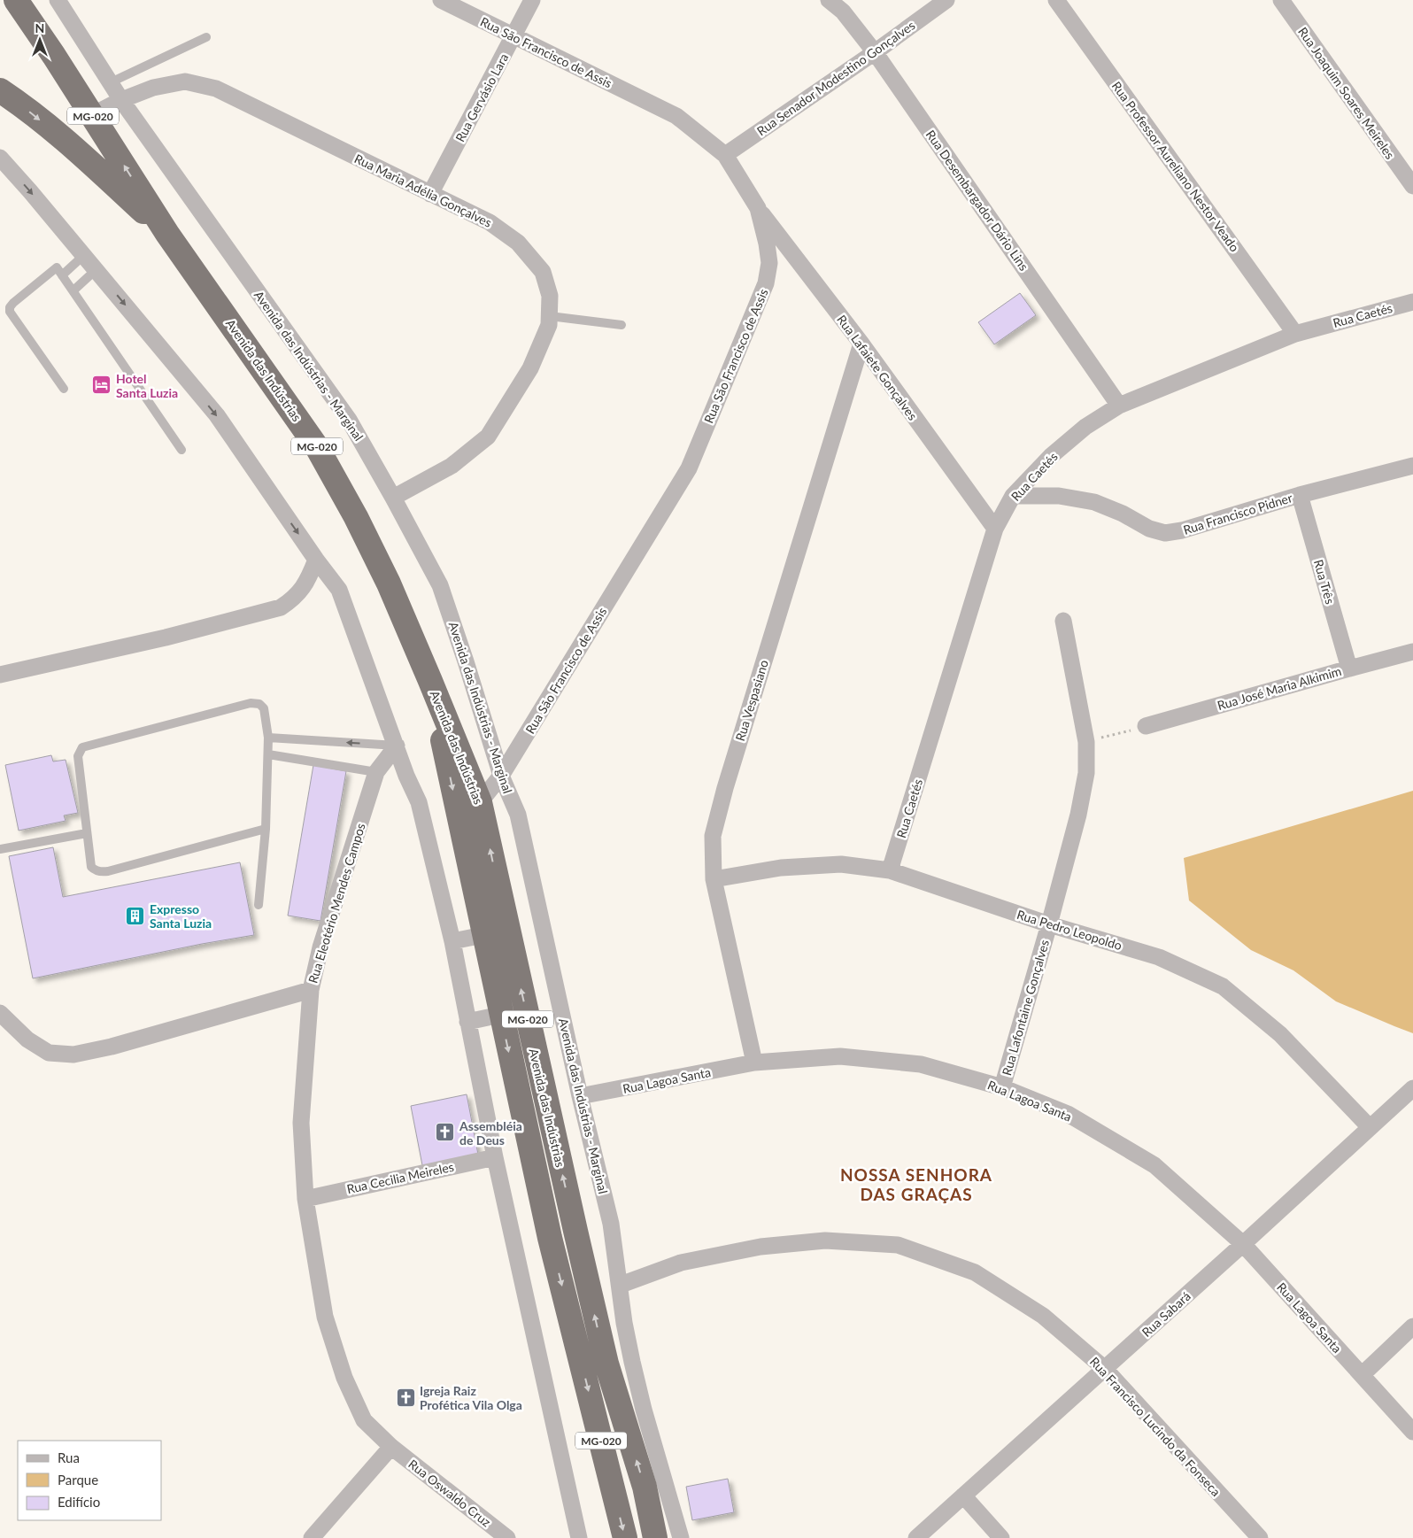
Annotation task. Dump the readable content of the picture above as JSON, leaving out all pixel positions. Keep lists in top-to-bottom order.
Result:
{
  "streets": {
    "highway": ["MG-020", "Avenida das Indústrias"],
    "street": [
      "Rua São Francisco de Assis",
      "Rua Senador Modestino Gonçalves",
      "Rua Joaquim Soares Meireles",
      "Rua Gervásio Lara",
      "Rua Professor Aureliano Nestor Veado",
      "Rua Maria Adélia Gonçalves",
      "Rua Desembargador Dário Lins",
      "Rua Caetés",
      "Avenida das Indústrias - Marginal",
      "Rua Lafaiete Gonçalves",
      "Rua Francisco Pidner",
      "Rua Três",
      "Rua José Maria Alkimim",
      "Rua Vespasiano",
      "Rua Eleotério Mendes Campos",
      "Rua Pedro Leopoldo",
      "Rua Lafontaine Gonçalves",
      "Rua Lagoa Santa",
      "Rua Cecilia Meireles",
      "Rua Sabará",
      "Rua Francisco Lucindo da Fonseca",
      "Rua Oswaldo Cruz"
    ]
  },
  "crossings": [
    ["Rua São Francisco de Assis", "Rua Senador Modestino Gonçalves"],
    ["Rua São Francisco de Assis", "Rua Gervásio Lara"],
    ["Rua São Francisco de Assis", "Avenida das Indústrias - Marginal"],
    ["Rua São Francisco de Assis", "Rua Lafaiete Gonçalves"],
    ["Rua São Francisco de Assis", "Avenida das Indústrias"],
    ["Rua Senador Modestino Gonçalves", "Rua Desembargador Dário Lins"],
    ["Rua Gervásio Lara", "Rua Maria Adélia Gonçalves"],
    ["Rua Professor Aureliano Nestor Veado", "Rua Caetés"],
    ["Rua Maria Adélia Gonçalves", "Avenida das Indústrias - Marginal"],
    ["Rua Maria Adélia Gonçalves", "Avenida das Indústrias"],
    ["Rua Desembargador Dário Lins", "Rua Caetés"],
    ["Rua Caetés", "Rua Lafaiete Gonçalves"],
    ["Rua Caetés", "Rua Francisco Pidner"],
    ["Rua Caetés", "Rua Pedro Leopoldo"],
    ["Avenida das Indústrias - Marginal", "Rua Lagoa Santa"],
    ["Avenida das Indústrias - Marginal", "Rua Francisco Lucindo da Fonseca"],
    ["Rua Lafaiete Gonçalves", "Rua Vespasiano"],
    ["Rua Francisco Pidner", "Rua Três"],
    ["Rua Três", "Rua José Maria Alkimim"],
    ["Rua Vespasiano", "Rua Pedro Leopoldo"],
    ["Rua Vespasiano", "Rua Lagoa Santa"],
    ["Rua Eleotério Mendes Campos", "Rua Cecilia Meireles"],
    ["Rua Eleotério Mendes Campos", "Rua Oswaldo Cruz"],
    ["Rua Pedro Leopoldo", "Rua Lafontaine Gonçalves"],
    ["Rua Pedro Leopoldo", "Rua Sabará"],
    ["Rua Lafontaine Gonçalves", "Rua Lagoa Santa"],
    ["Rua Lagoa Santa", "Rua Sabará"],
    ["Rua Sabará", "Rua Francisco Lucindo da Fonseca"]
  ],
  "districts": ["NOSSA SENHORA DAS GRAÇAS"],
  "places": {
    "hotel": ["Hotel Santa Luzia"],
    "building": ["Expresso Santa Luzia"],
    "church": ["Assembléia de Deus", "Igreja Raiz Profética Vila Olga"]
  },
  "legend": ["Rua", "Parque", "Edifício"],
  "north": "top"
}
